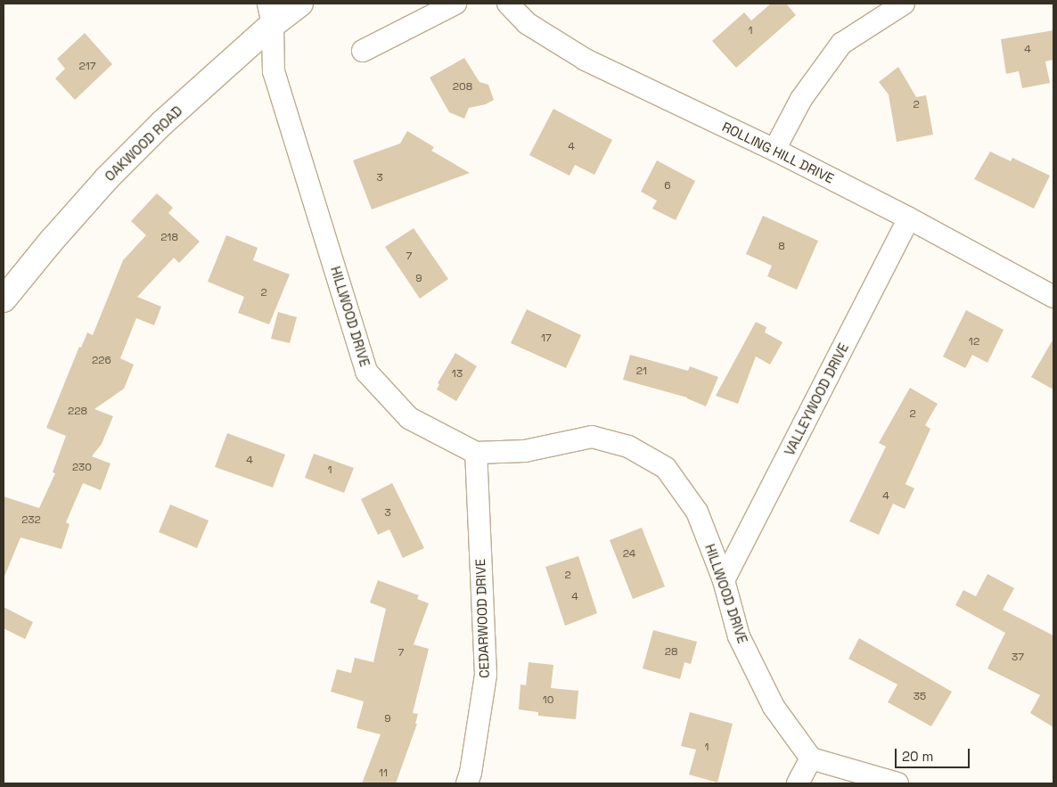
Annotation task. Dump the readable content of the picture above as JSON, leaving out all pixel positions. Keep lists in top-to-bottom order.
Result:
{
  "streets": {
    "main road": ["OAKWOOD ROAD"],
    "street": [
      "ROLLING HILL DRIVE",
      "HILLWOOD DRIVE",
      "VALLEYWOOD DRIVE",
      "CEDARWOOD DRIVE"
    ]
  },
  "crossings": [
    ["OAKWOOD ROAD", "HILLWOOD DRIVE"],
    ["ROLLING HILL DRIVE", "VALLEYWOOD DRIVE"],
    ["HILLWOOD DRIVE", "VALLEYWOOD DRIVE"],
    ["HILLWOOD DRIVE", "CEDARWOOD DRIVE"]
  ],
  "house_numbers": [
    "1",
    "4",
    "217",
    "208",
    "2",
    "4",
    "3",
    "6",
    "218",
    "8",
    "7",
    "9",
    "2",
    "17",
    "12",
    "226",
    "21",
    "13",
    "228",
    "2",
    "4",
    "230",
    "1",
    "4",
    "3",
    "232",
    "24",
    "2",
    "4",
    "28",
    "7",
    "37",
    "35",
    "10",
    "9",
    "1",
    "11"
  ],
  "scale_bar": "20 m"
}
